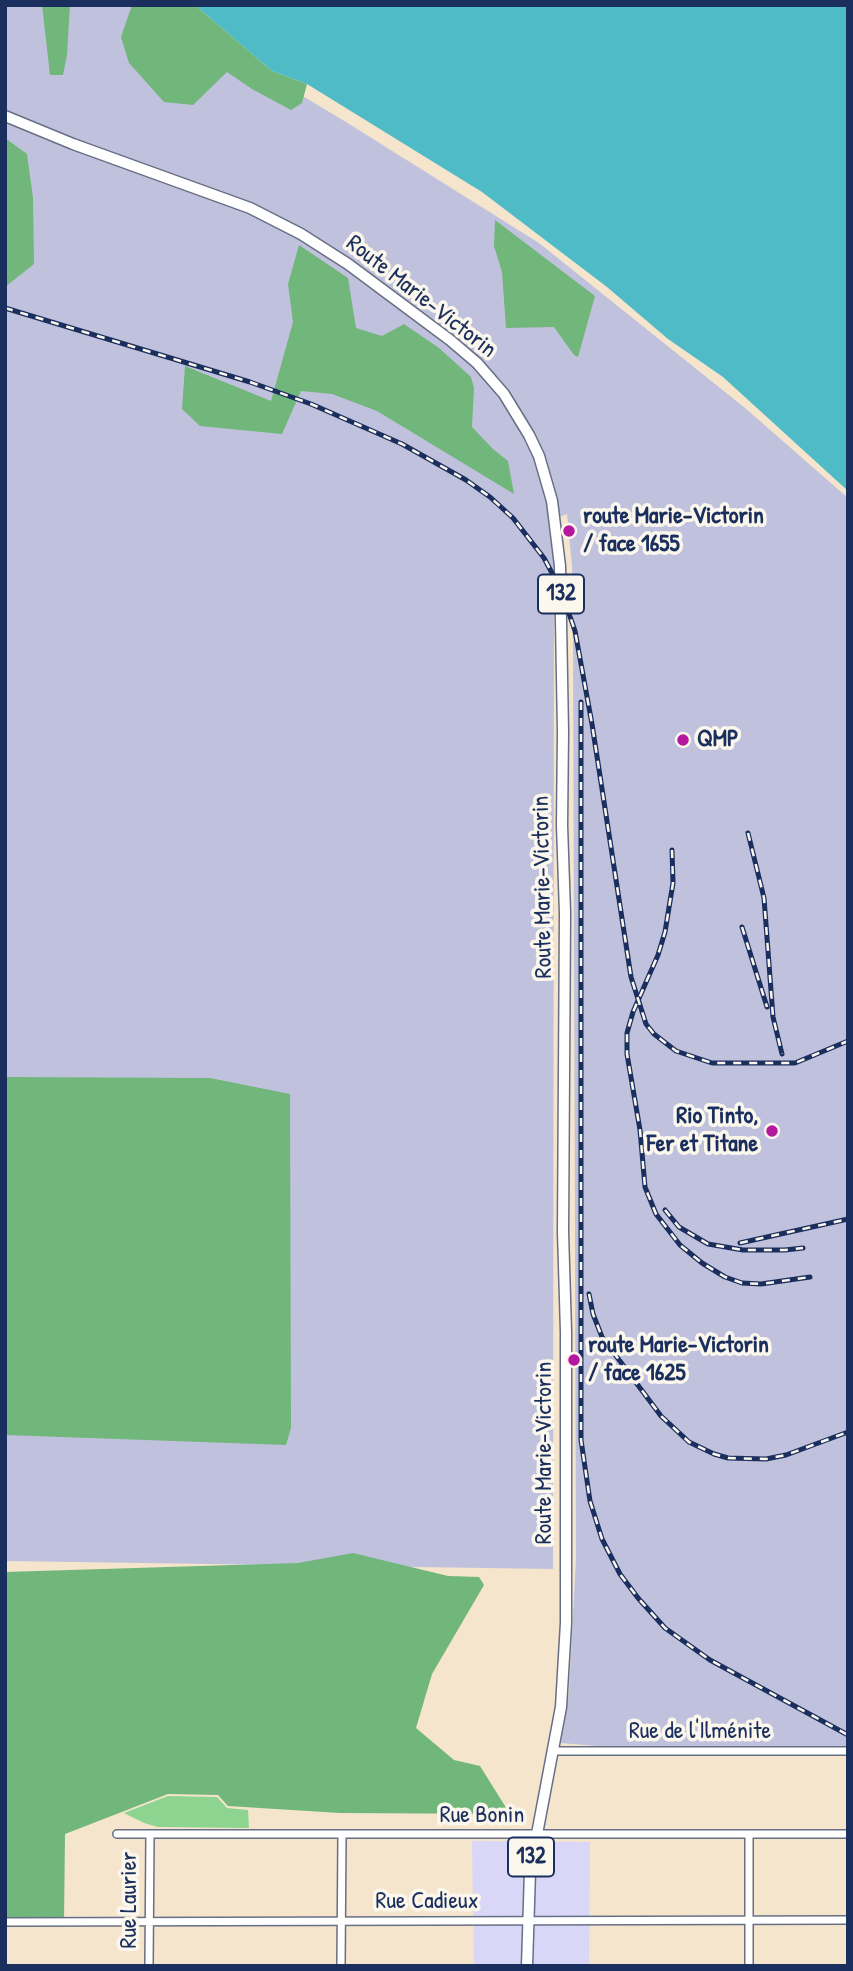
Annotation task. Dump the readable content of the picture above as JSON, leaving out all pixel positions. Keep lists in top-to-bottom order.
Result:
{
  "streets": {
    "main road": ["Route Marie-Victorin", "132"],
    "street": [
      "Rue de l'Ilménite",
      "Rue Bonin",
      "Rue Laurier",
      "Rue Cadieux"
    ]
  },
  "crossings": [
    ["Route Marie-Victorin", "Rue de l'Ilménite"],
    ["Route Marie-Victorin", "Rue Bonin"],
    ["Route Marie-Victorin", "Rue Cadieux"],
    ["Rue Bonin", "Rue Laurier"],
    ["Rue Laurier", "Rue Cadieux"]
  ],
  "places": [
    "route Marie-Victorin / face 1655",
    "QMP",
    "Rio Tinto, Fer et Titane",
    "route Marie-Victorin / face 1625"
  ]
}
